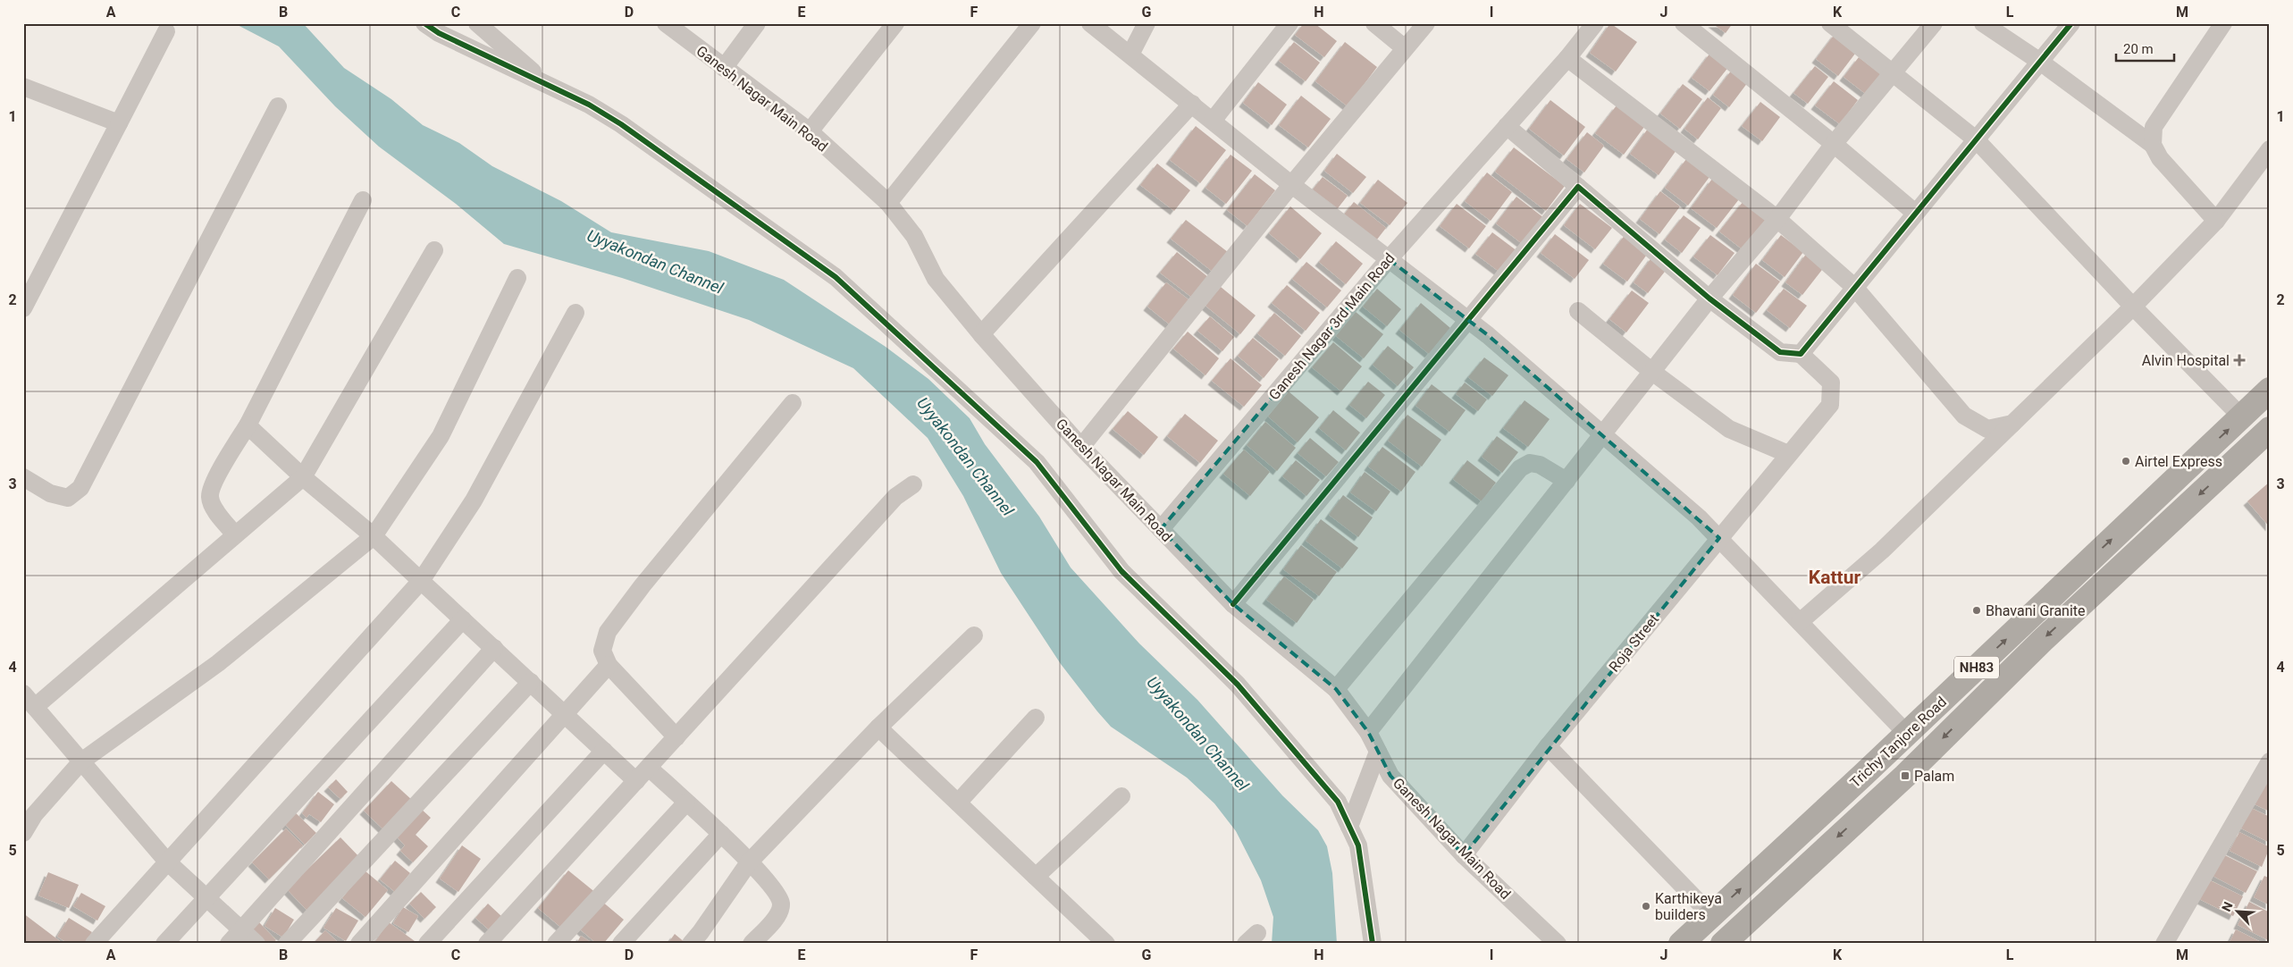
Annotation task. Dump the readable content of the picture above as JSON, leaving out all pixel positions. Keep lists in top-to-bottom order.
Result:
{
  "streets": {
    "highway": ["NH83", "Trichy Tanjore Road"],
    "street": ["Ganesh Nagar Main Road", "Ganesh Nagar 3rd Main Road", "Roja Street"]
  },
  "crossings": [
    ["Ganesh Nagar Main Road", "Ganesh Nagar 3rd Main Road"],
    ["Ganesh Nagar Main Road", "Roja Street"]
  ],
  "districts": ["Kattur"],
  "water": ["Uyyakondan Channel"],
  "places": {
    "health": ["Alvin Hospital"],
    "other": ["Airtel Express", "Bhavani Granite", "Karthikeya builders"],
    "transit": ["Palam"]
  },
  "scale_bar": "20 m",
  "north": "top left",
  "grid": {
    "columns": [
      "A",
      "B",
      "C",
      "D",
      "E",
      "F",
      "G",
      "H",
      "I",
      "J",
      "K",
      "L",
      "M"
    ],
    "rows": [
      "1",
      "2",
      "3",
      "4",
      "5"
    ]
  }
}
